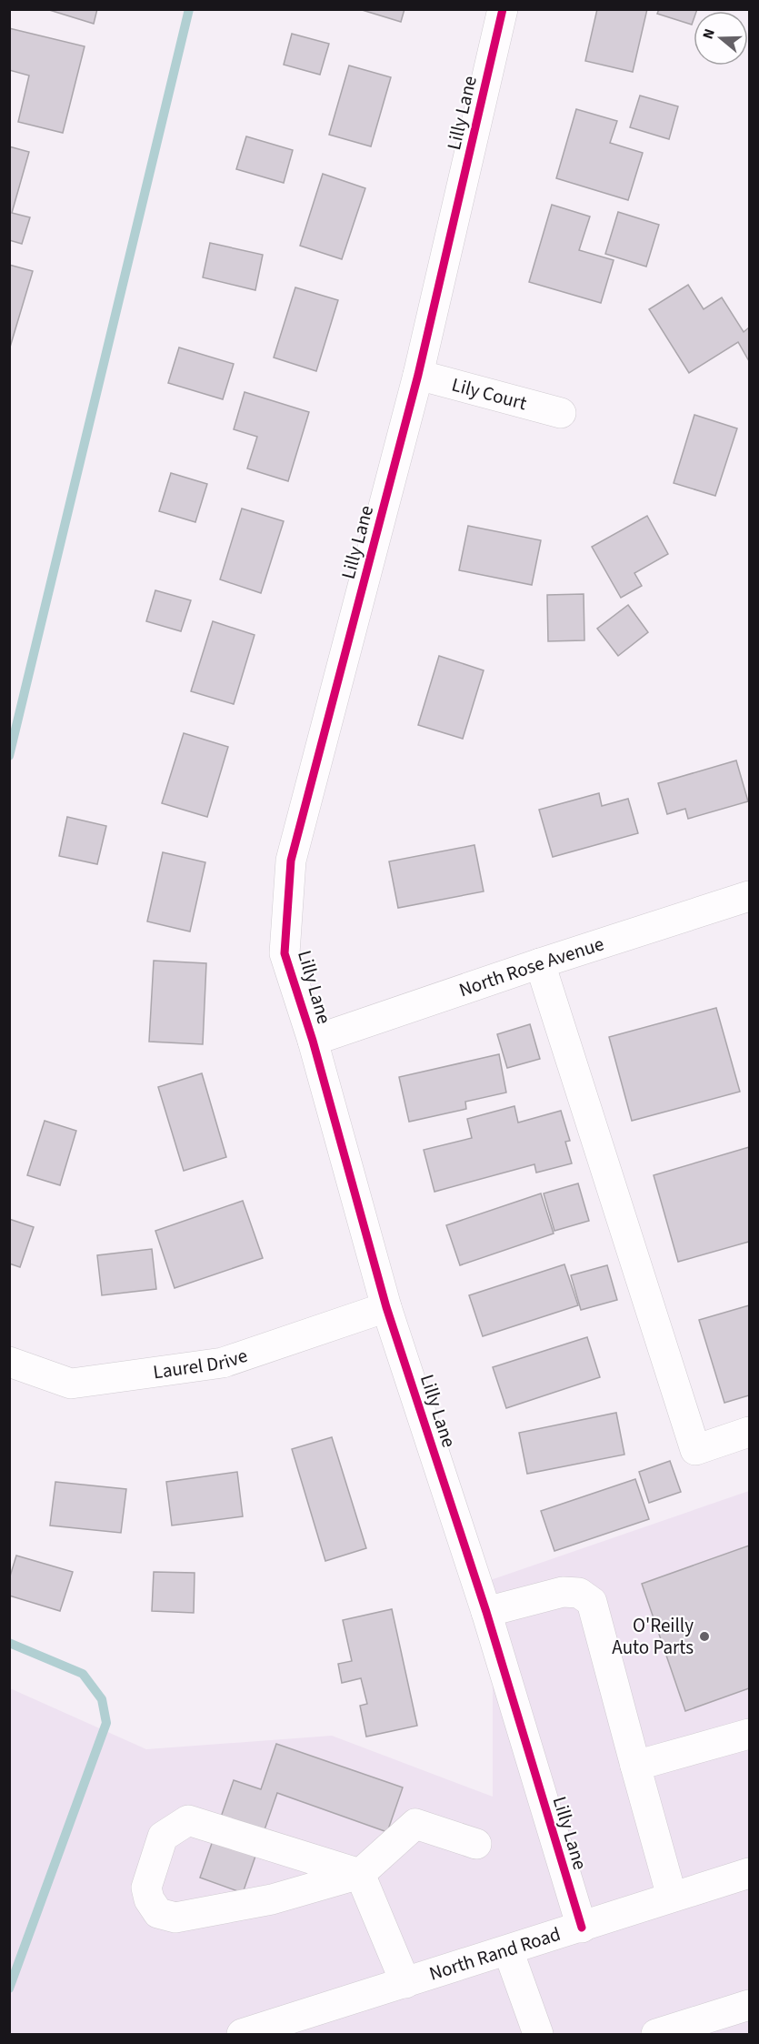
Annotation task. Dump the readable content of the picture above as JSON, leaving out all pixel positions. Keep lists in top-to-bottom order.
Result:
{
  "streets": {
    "street": [
      "Lilly Lane",
      "Lily Court",
      "North Rose Avenue",
      "Laurel Drive",
      "North Rand Road"
    ]
  },
  "crossings": [
    ["Lilly Lane", "Lily Court"],
    ["Lilly Lane", "North Rose Avenue"],
    ["Lilly Lane", "Laurel Drive"],
    ["Lilly Lane", "North Rand Road"]
  ],
  "places": ["O'Reilly Auto Parts"],
  "north": "left"
}
